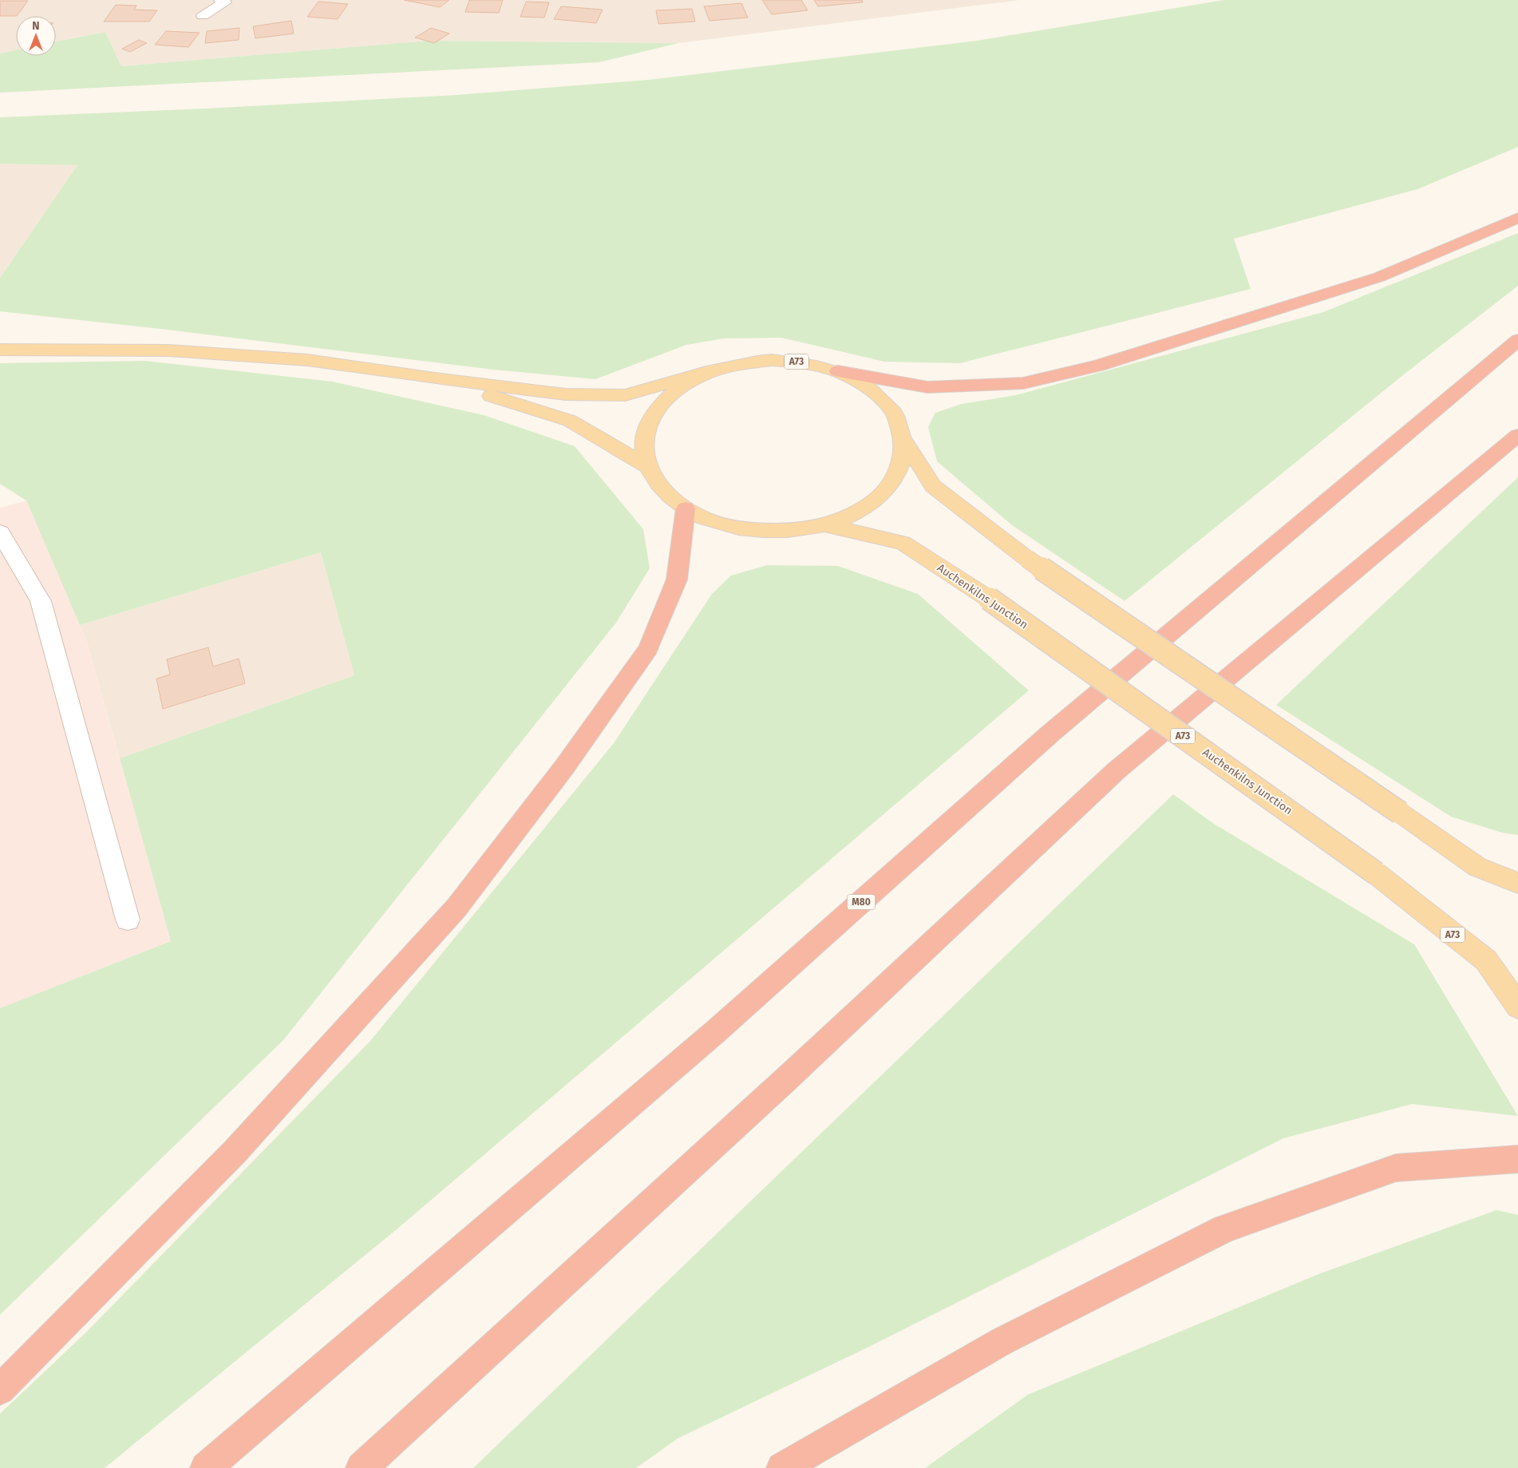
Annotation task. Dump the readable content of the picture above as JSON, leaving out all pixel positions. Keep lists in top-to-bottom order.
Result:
{
  "streets": {
    "highway": ["M80"],
    "main road": ["A73", "Auchenkilns Junction"]
  },
  "north": "top"
}
